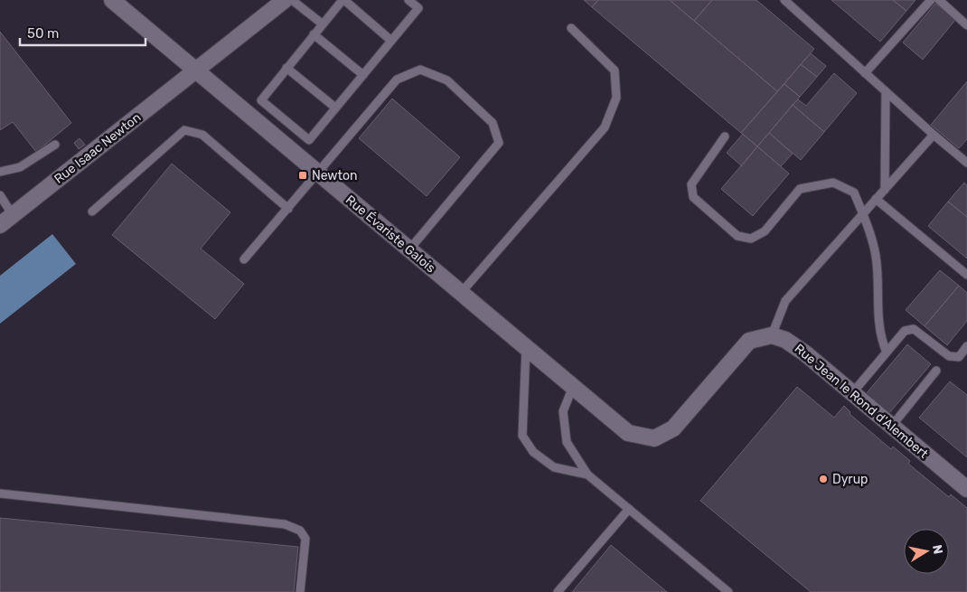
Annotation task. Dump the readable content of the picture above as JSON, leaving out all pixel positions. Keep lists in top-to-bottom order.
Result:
{
  "streets": {
    "street": ["Rue Isaac Newton", "Rue Évariste Galois", "Rue Jean le Rond d'Alembert"]
  },
  "crossings": [
    ["Rue Isaac Newton", "Rue Évariste Galois"],
    ["Rue Évariste Galois", "Rue Jean le Rond d'Alembert"]
  ],
  "places": {
    "transit": ["Newton"],
    "other": ["Dyrup"]
  },
  "scale_bar": "50 m",
  "north": "right"
}
